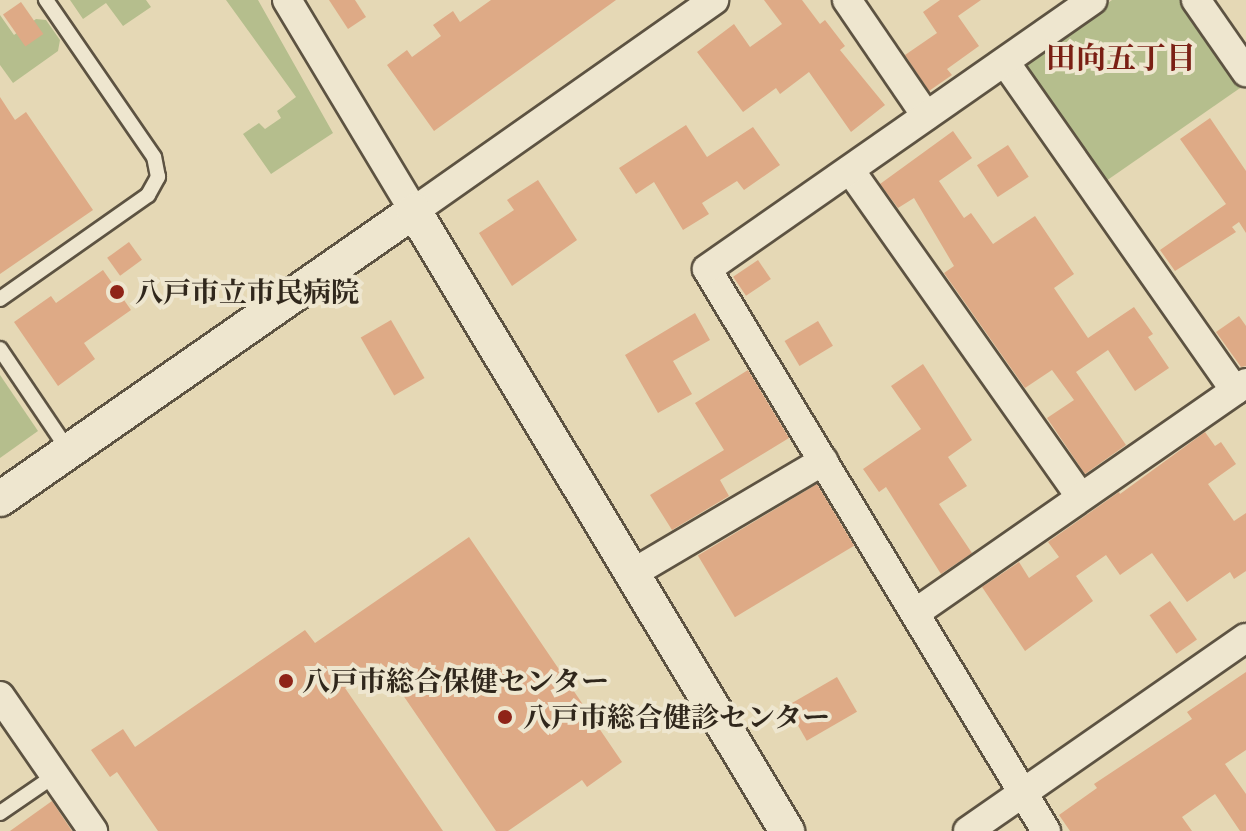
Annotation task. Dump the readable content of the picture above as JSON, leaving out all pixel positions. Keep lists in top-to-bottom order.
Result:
{
  "districts": ["田向五丁目"],
  "places": ["八戸市立市民病院", "八戸市総合保健センター", "八戸市総合健診センター"]
}
